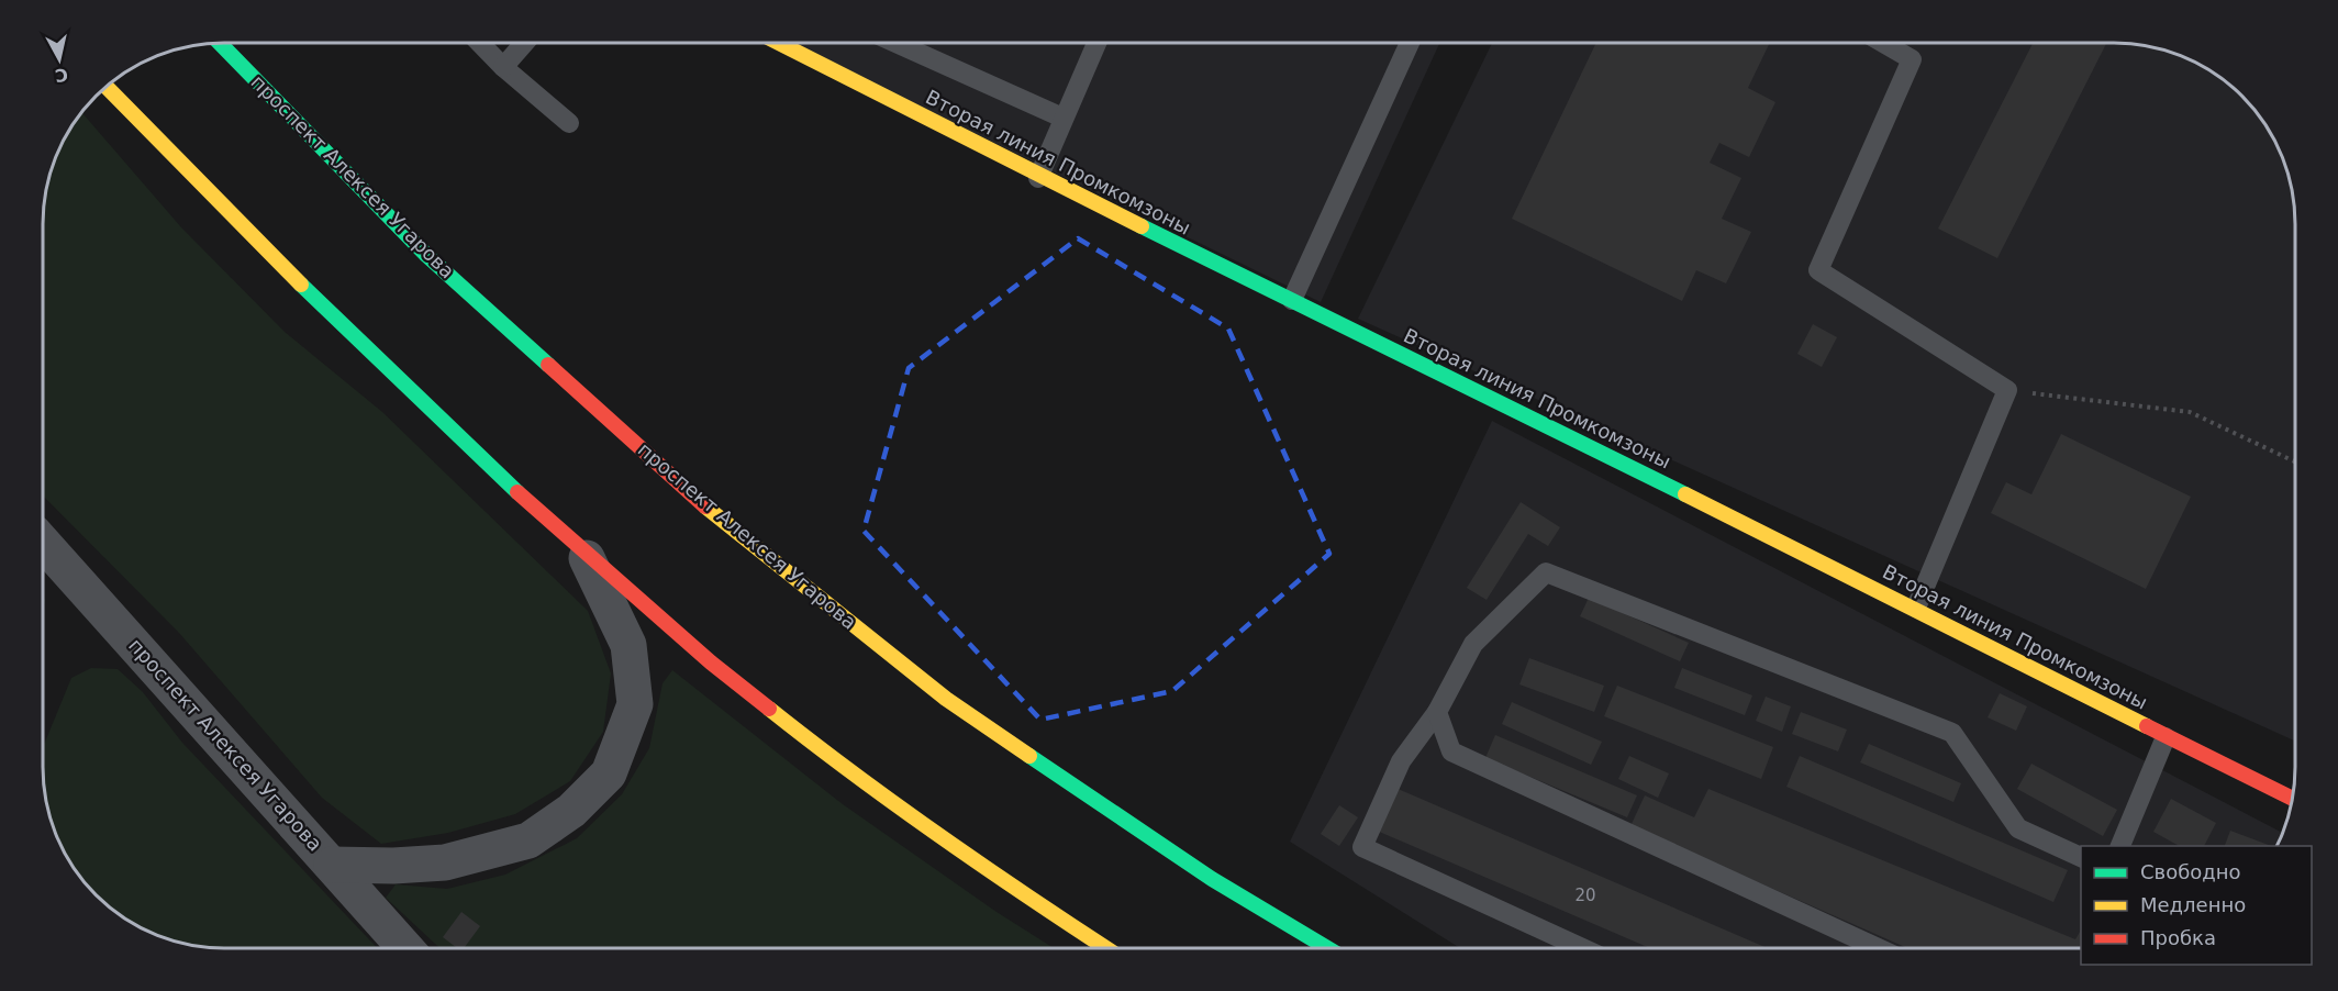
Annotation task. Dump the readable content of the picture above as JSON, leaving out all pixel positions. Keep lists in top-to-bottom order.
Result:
{
  "streets": {
    "main road": ["Вторая линия Промкомзоны", "проспект Алексея Угарова"]
  },
  "house_numbers": ["20"],
  "legend": ["Свободно", "Медленно", "Пробка"],
  "north": "bottom"
}
